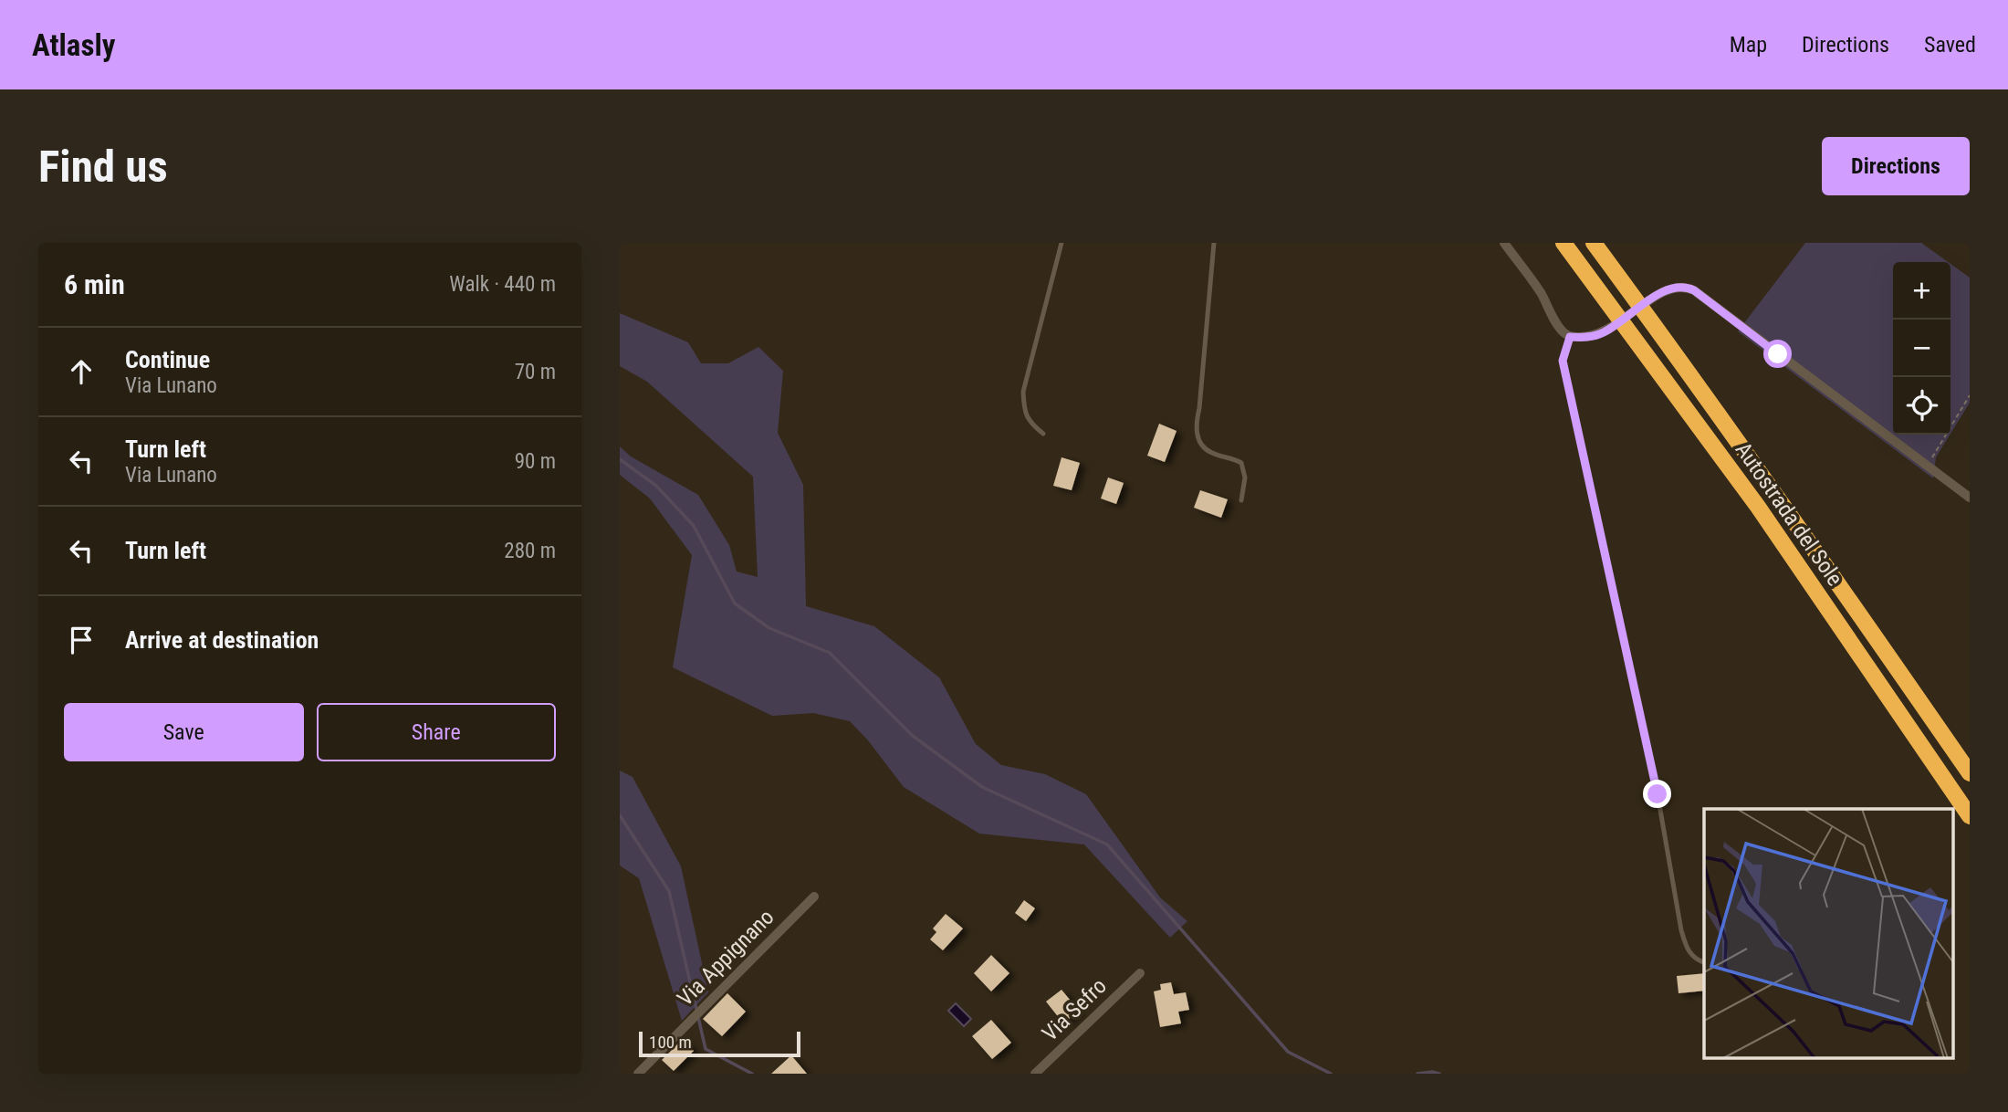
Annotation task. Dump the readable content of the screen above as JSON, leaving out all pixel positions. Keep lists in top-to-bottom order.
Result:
{
  "streets": {
    "highway": ["Autostrada del Sole"],
    "street": ["Via Appignano", "Via Sefro"]
  },
  "scale_bar": "100 m",
  "page": {
    "header": "Atlasly",
    "nav": ["Map", "Directions", "Saved"],
    "buttons": [
      "Directions",
      ["Save", "Share"]
    ],
    "title": "Find us",
    "heading": ["6 min", "Walk · 440 m"],
    "map_buttons": ["+", "−"],
    "list": [
      ["Continue", "Via Lunano", "70 m"],
      ["Turn left", "Via Lunano", "90 m"],
      ["Turn left", "280 m"],
      "Arrive at destination"
    ],
    "scale": "100 m"
  }
}
